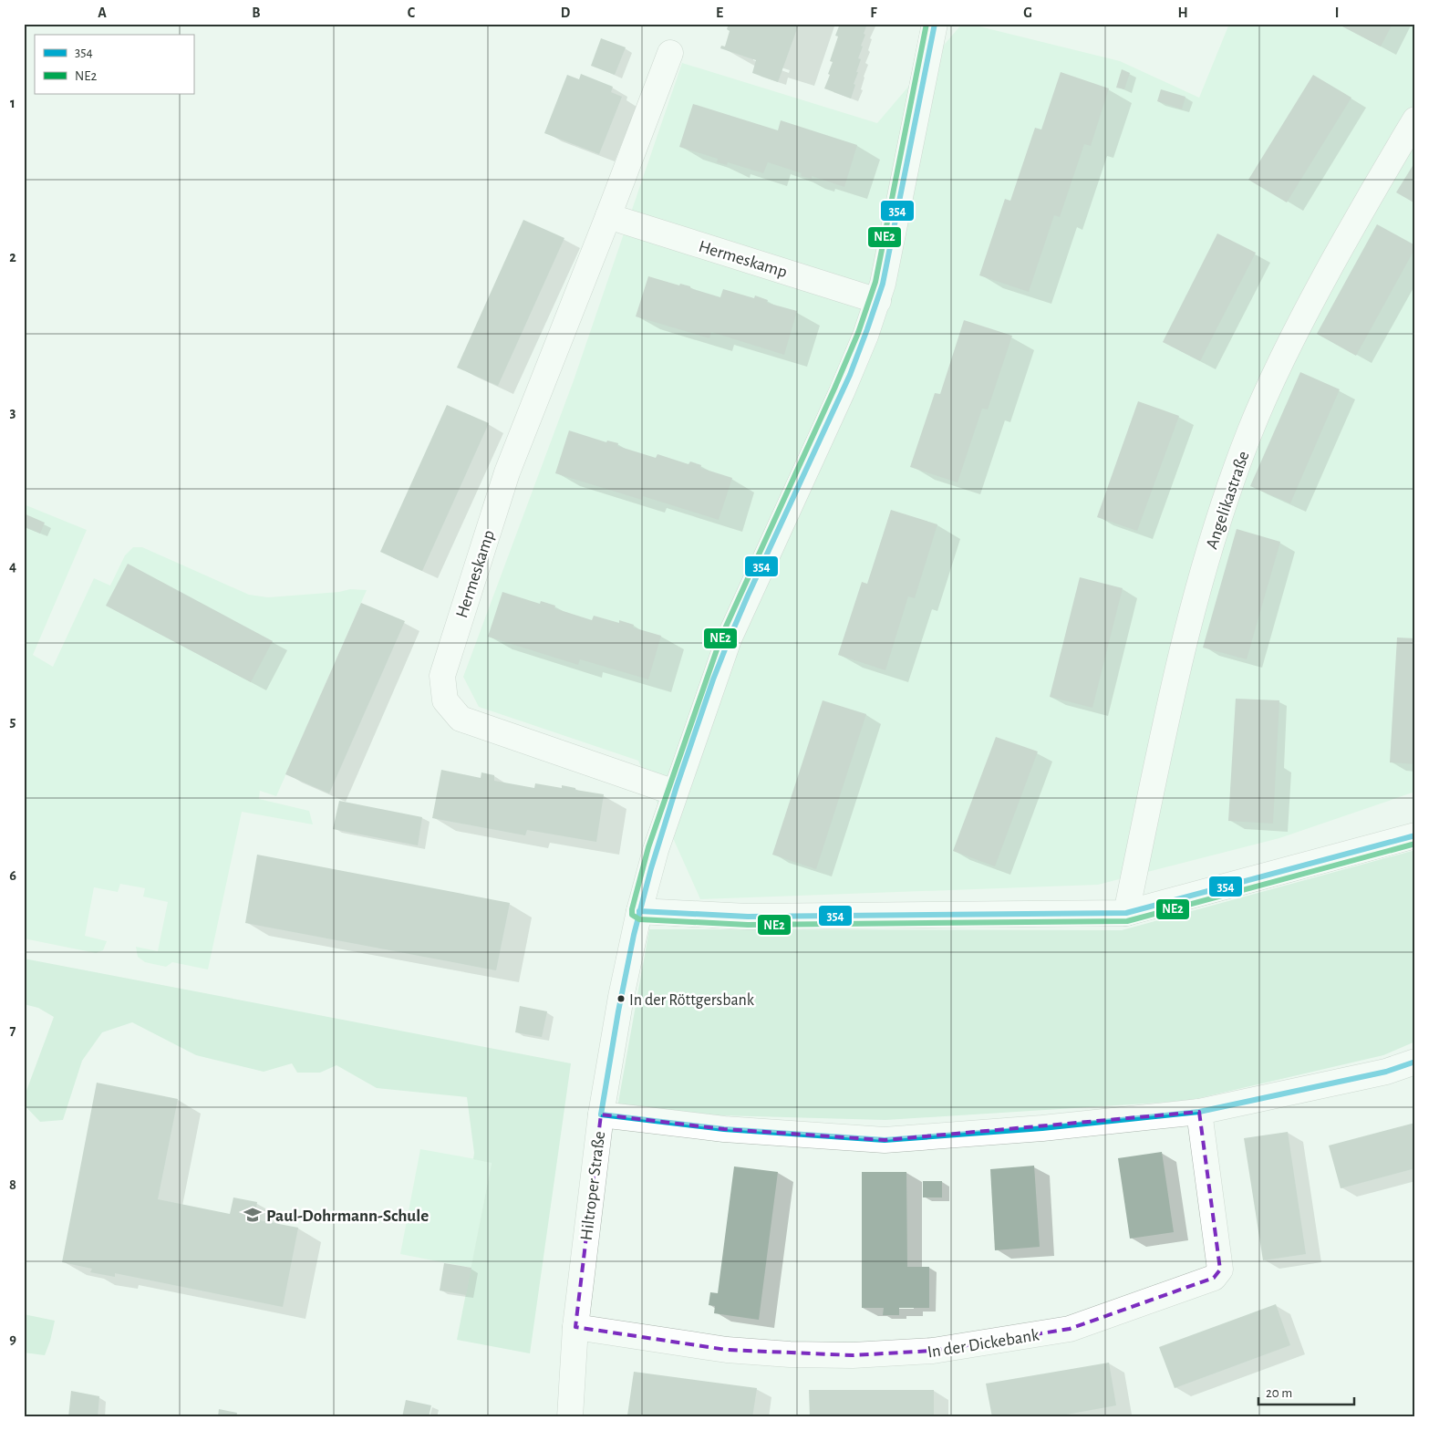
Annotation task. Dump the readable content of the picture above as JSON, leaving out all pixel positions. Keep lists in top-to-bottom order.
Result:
{
  "streets": {
    "street": [
      "Hermeskamp",
      "Angelikastraße",
      "Hiltroper Straße",
      "In der Dickebank"
    ]
  },
  "crossings": [
    ["Hermeskamp", "Hiltroper Straße"],
    ["Hiltroper Straße", "In der Dickebank"]
  ],
  "places": {
    "other": ["In der Röttgersbank"],
    "school or university": ["Paul-Dohrmann-Schule"]
  },
  "lines": ["transit line 354", "transit line NE2"],
  "legend": ["354", "NE2"],
  "scale_bar": "20 m",
  "grid": {
    "columns": [
      "A",
      "B",
      "C",
      "D",
      "E",
      "F",
      "G",
      "H",
      "I"
    ],
    "rows": [
      "1",
      "2",
      "3",
      "4",
      "5",
      "6",
      "7",
      "8",
      "9"
    ]
  }
}
